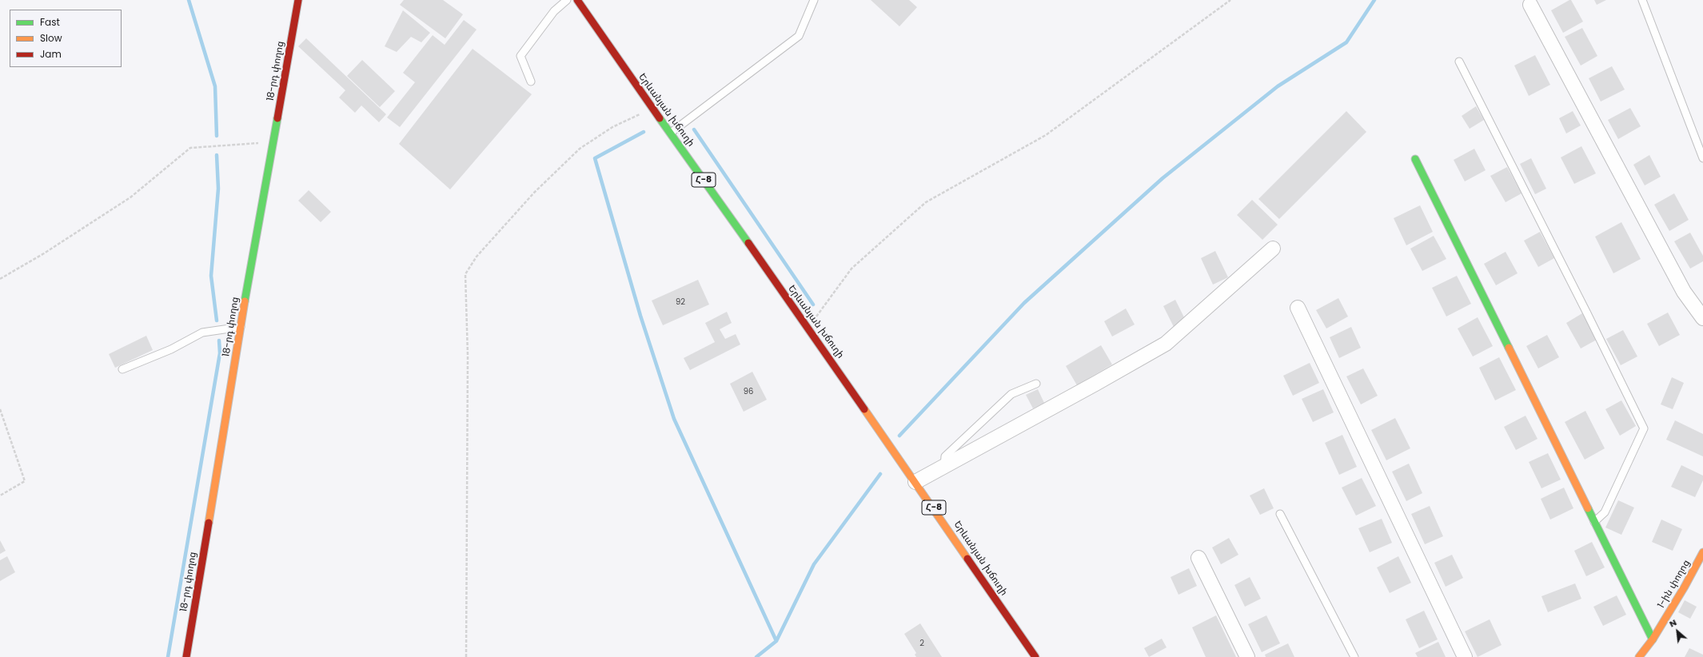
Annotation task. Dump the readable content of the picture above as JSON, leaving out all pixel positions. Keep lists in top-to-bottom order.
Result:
{
  "streets": {
    "street": [
      "18-րդ փողոց",
      "Երևանյան խճուղի",
      "Հ-8",
      "1-ին փողոց"
    ]
  },
  "house_numbers": ["92", "96", "2"],
  "legend": ["Fast", "Slow", "Jam"],
  "north": "top left"
}
